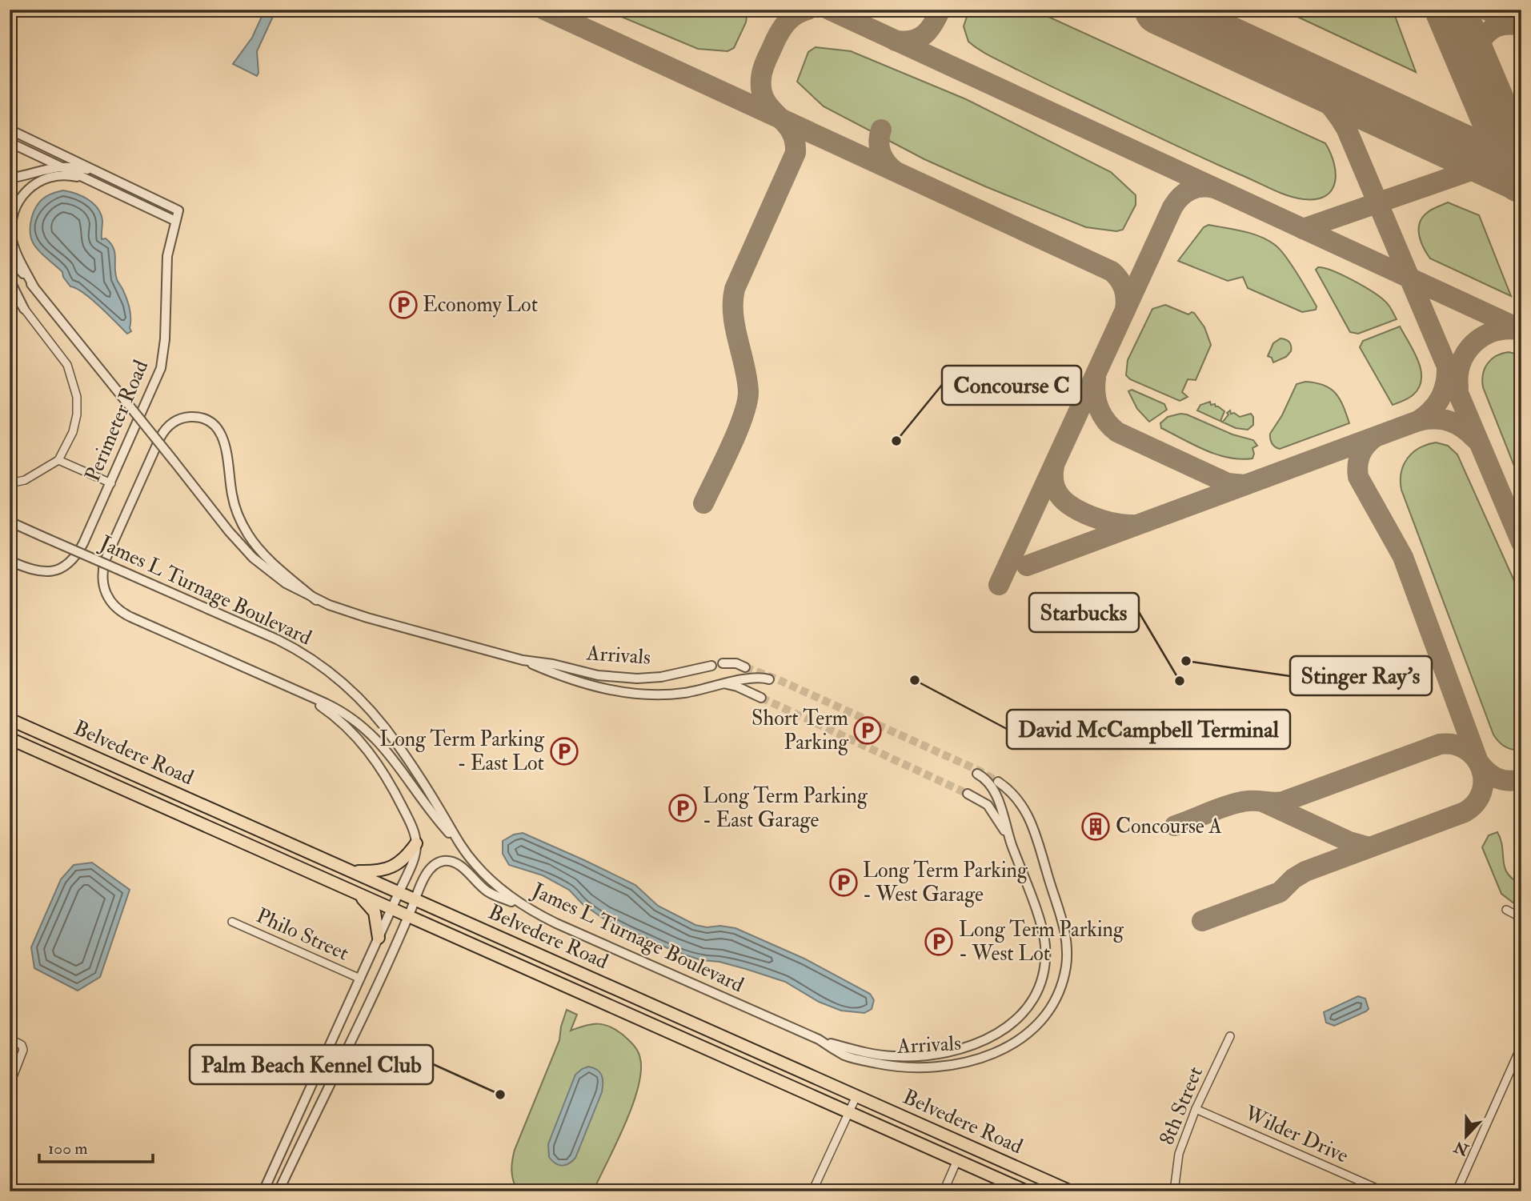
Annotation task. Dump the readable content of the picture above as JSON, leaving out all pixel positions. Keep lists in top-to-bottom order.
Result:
{
  "streets": {
    "main road": ["Belvedere Road"],
    "street": [
      "Perimeter Road",
      "James L Turnage Boulevard",
      "Arrivals",
      "Philo Street",
      "8th Street",
      "Wilder Drive"
    ]
  },
  "crossings": [
    ["James L Turnage Boulevard", "Arrivals"],
    ["8th Street", "Wilder Drive"]
  ],
  "places": {
    "parking": [
      "Economy Lot",
      "Short Term Parking",
      "Long Term Parking - East Lot",
      "Long Term Parking - East Garage",
      "Long Term Parking - West Garage",
      "Long Term Parking - West Lot"
    ],
    "other": [
      "Concourse C",
      "Stinger Ray's",
      "David McCampbell Terminal",
      "Starbucks",
      "Palm Beach Kennel Club"
    ],
    "building": ["Concourse A"]
  },
  "scale_bar": "100 m",
  "north": "bottom"
}
